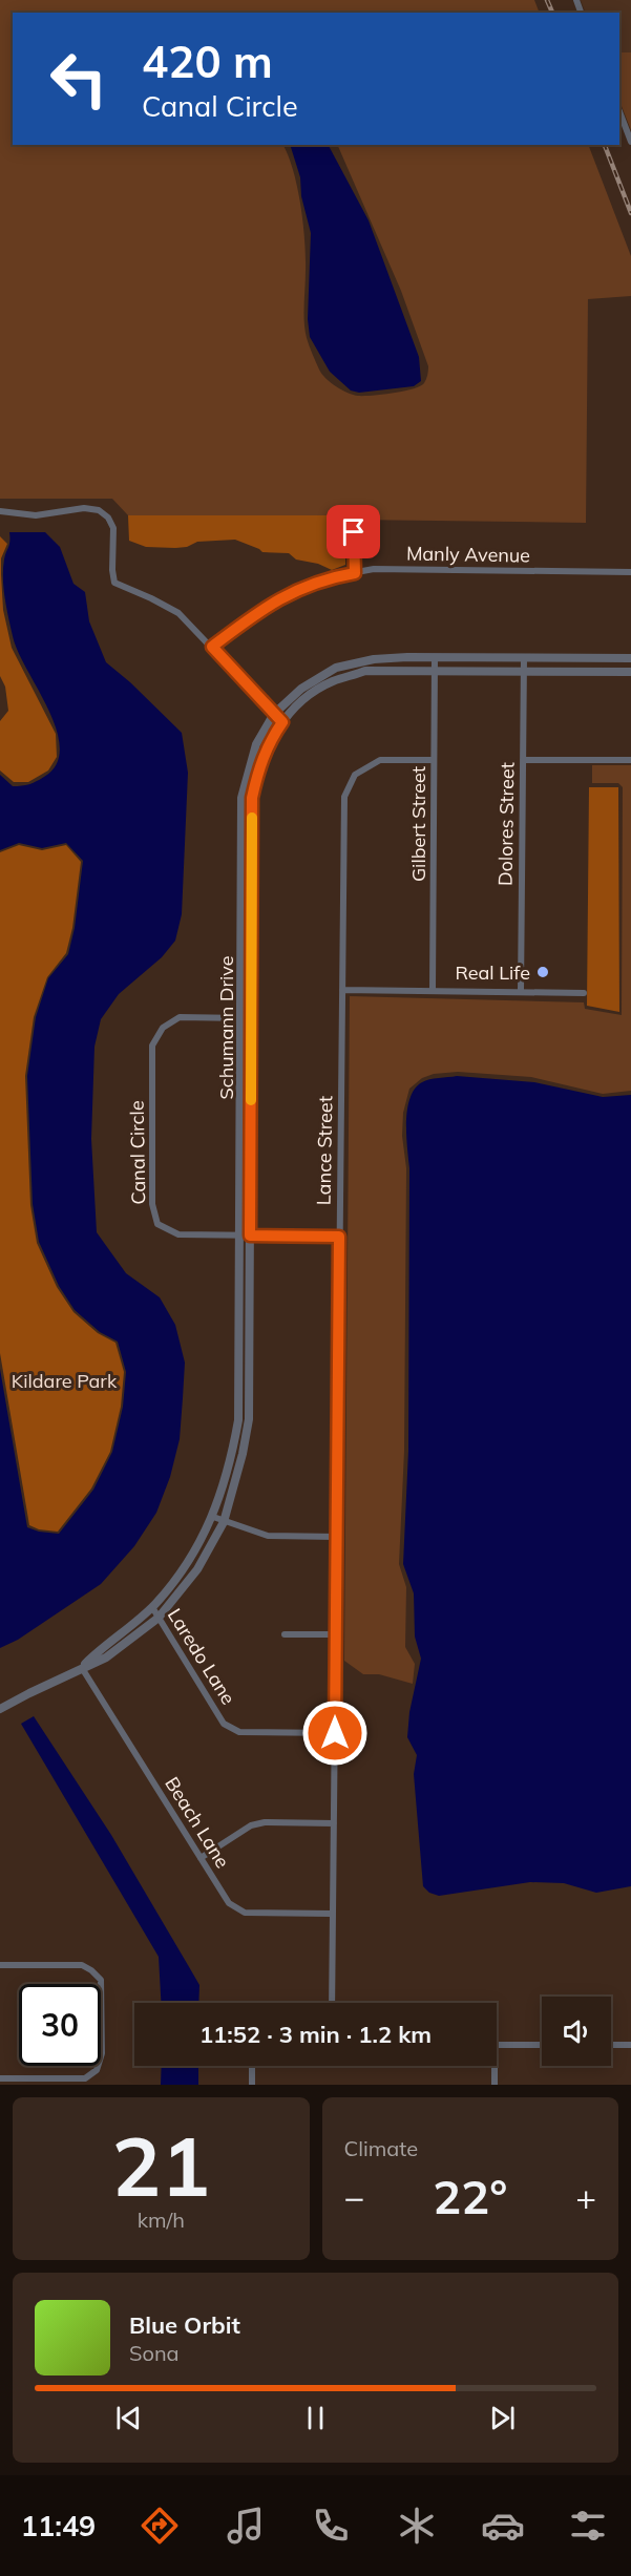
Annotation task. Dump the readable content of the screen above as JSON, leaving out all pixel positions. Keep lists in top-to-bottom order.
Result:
{
  "streets": {
    "street": [
      "Manly Avenue",
      "Gilbert Street",
      "Dolores Street",
      "Schumann Drive",
      "Lance Street",
      "Canal Circle",
      "Laredo Lane",
      "Beach Lane"
    ]
  },
  "crossings": [
    ["Gilbert Street", "Schumann Drive"],
    ["Gilbert Street", "Lance Street"],
    ["Dolores Street", "Schumann Drive"],
    ["Schumann Drive", "Canal Circle"],
    ["Schumann Drive", "Laredo Lane"],
    ["Schumann Drive", "Beach Lane"],
    ["Lance Street", "Canal Circle"],
    ["Lance Street", "Laredo Lane"],
    ["Lance Street", "Beach Lane"]
  ],
  "parks": ["Kildare Park"],
  "places": ["Real Life"],
  "page": {
    "turn": ["420 m", "Canal Circle"],
    "limit": "30",
    "trip": "11:52 · 3 min · 1.2 km",
    "tile": [
      ["21", "km/h"],
      "Climate"
    ],
    "heat": ["−", "22°", "+"],
    "song": ["Blue Orbit", "Sona"],
    "tabs": "11:49"
  }
}
